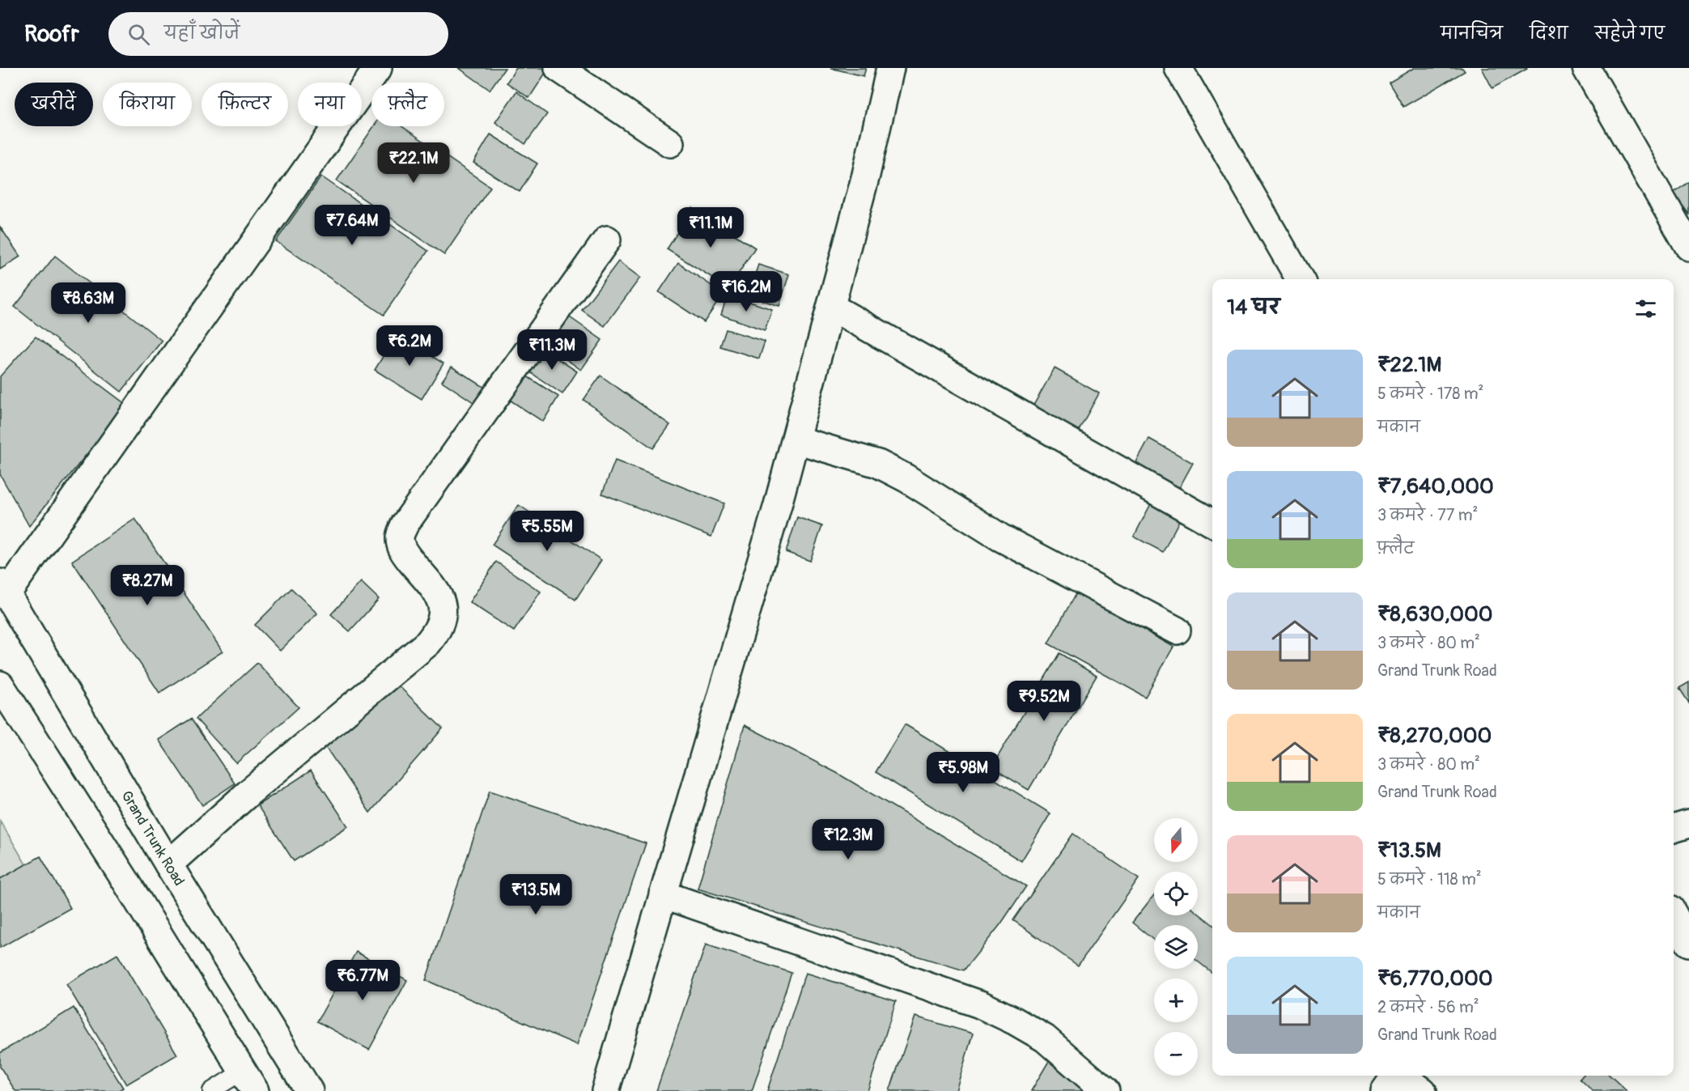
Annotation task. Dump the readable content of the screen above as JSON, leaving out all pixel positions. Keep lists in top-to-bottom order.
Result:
{
  "streets": {
    "main road": ["Grand Trunk Road"]
  },
  "north": "bottom",
  "page": {
    "header": "Roofr",
    "search": "यहाँ खोजें",
    "nav": ["मानचित्र", "दिशा", "सहेजे गए"],
    "chip": [
      "खरीदें",
      "किराया",
      "फ़िल्टर",
      "नया",
      "फ़्लैट"
    ],
    "price": [
      "₹22.1M",
      "₹7.64M",
      "₹11.1M",
      "₹16.2M",
      "₹8.63M",
      "₹6.2M",
      "₹11.3M",
      "₹5.55M",
      "₹8.27M",
      "₹9.52M",
      "₹5.98M",
      "₹12.3M",
      "₹13.5M",
      "₹6.77M"
    ],
    "heading": "14 घर",
    "list": [
      {
        "name": "₹22.1M",
        "note": "5 कमरे · 178 m² · मकान"
      },
      {
        "name": "₹7,640,000",
        "note": "3 कमरे · 77 m² · फ़्लैट"
      },
      {
        "name": "₹8,630,000",
        "note": "3 कमरे · 80 m² · Grand Trunk Road"
      },
      {
        "name": "₹8,270,000",
        "note": "3 कमरे · 80 m² · Grand Trunk Road"
      },
      {
        "name": "₹13.5M",
        "note": "5 कमरे · 118 m² · मकान"
      },
      {
        "name": "₹6,770,000",
        "note": "2 कमरे · 56 m² · Grand Trunk Road"
      }
    ],
    "map_buttons": ["+", "−"]
  }
}
